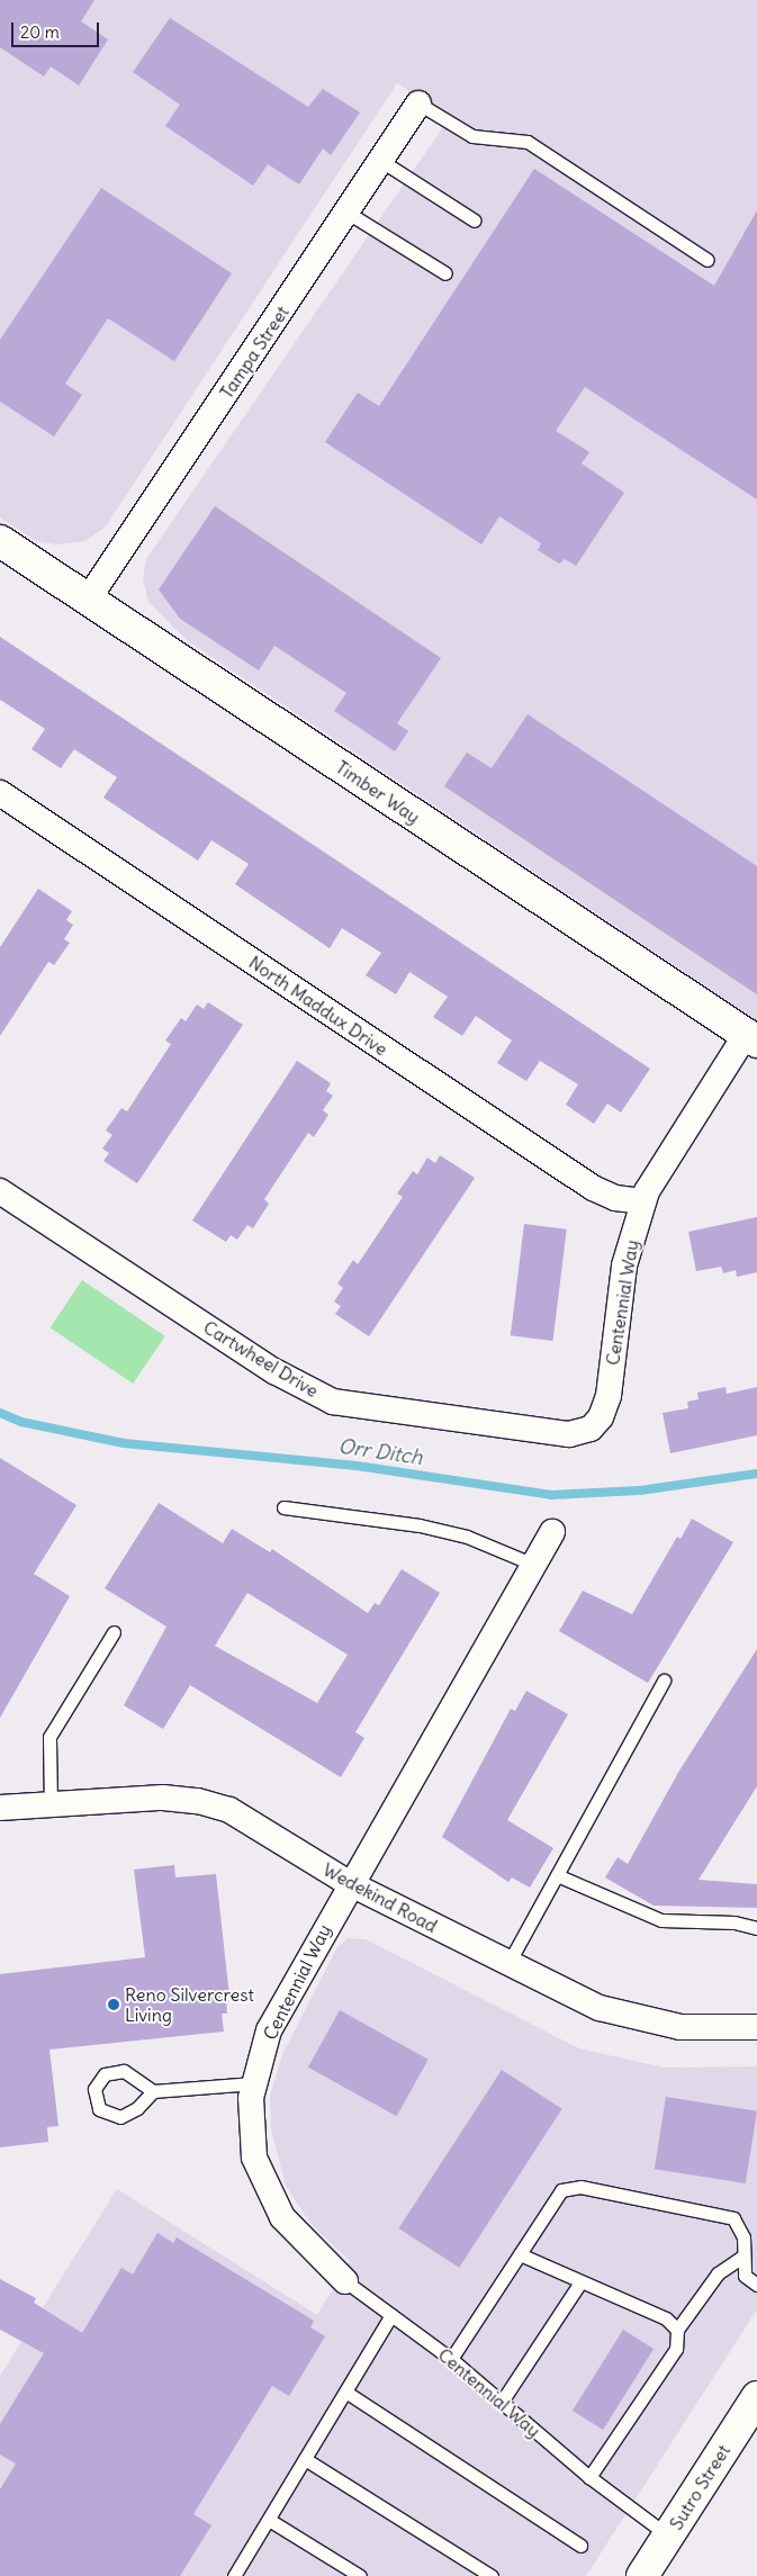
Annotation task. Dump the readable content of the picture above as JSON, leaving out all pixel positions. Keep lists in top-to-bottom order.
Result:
{
  "streets": {
    "street": [
      "Tampa Street",
      "Timber Way",
      "North Maddux Drive",
      "Centennial Way",
      "Cartwheel Drive",
      "Wedekind Road",
      "Sutro Street"
    ]
  },
  "crossings": [
    ["Tampa Street", "Timber Way"],
    ["Timber Way", "Centennial Way"],
    ["North Maddux Drive", "Centennial Way"],
    ["Centennial Way", "Cartwheel Drive"],
    ["Centennial Way", "Wedekind Road"],
    ["Centennial Way", "Sutro Street"]
  ],
  "water": ["Orr Ditch"],
  "places": ["Reno Silvercrest Living"],
  "scale_bar": "20 m"
}
